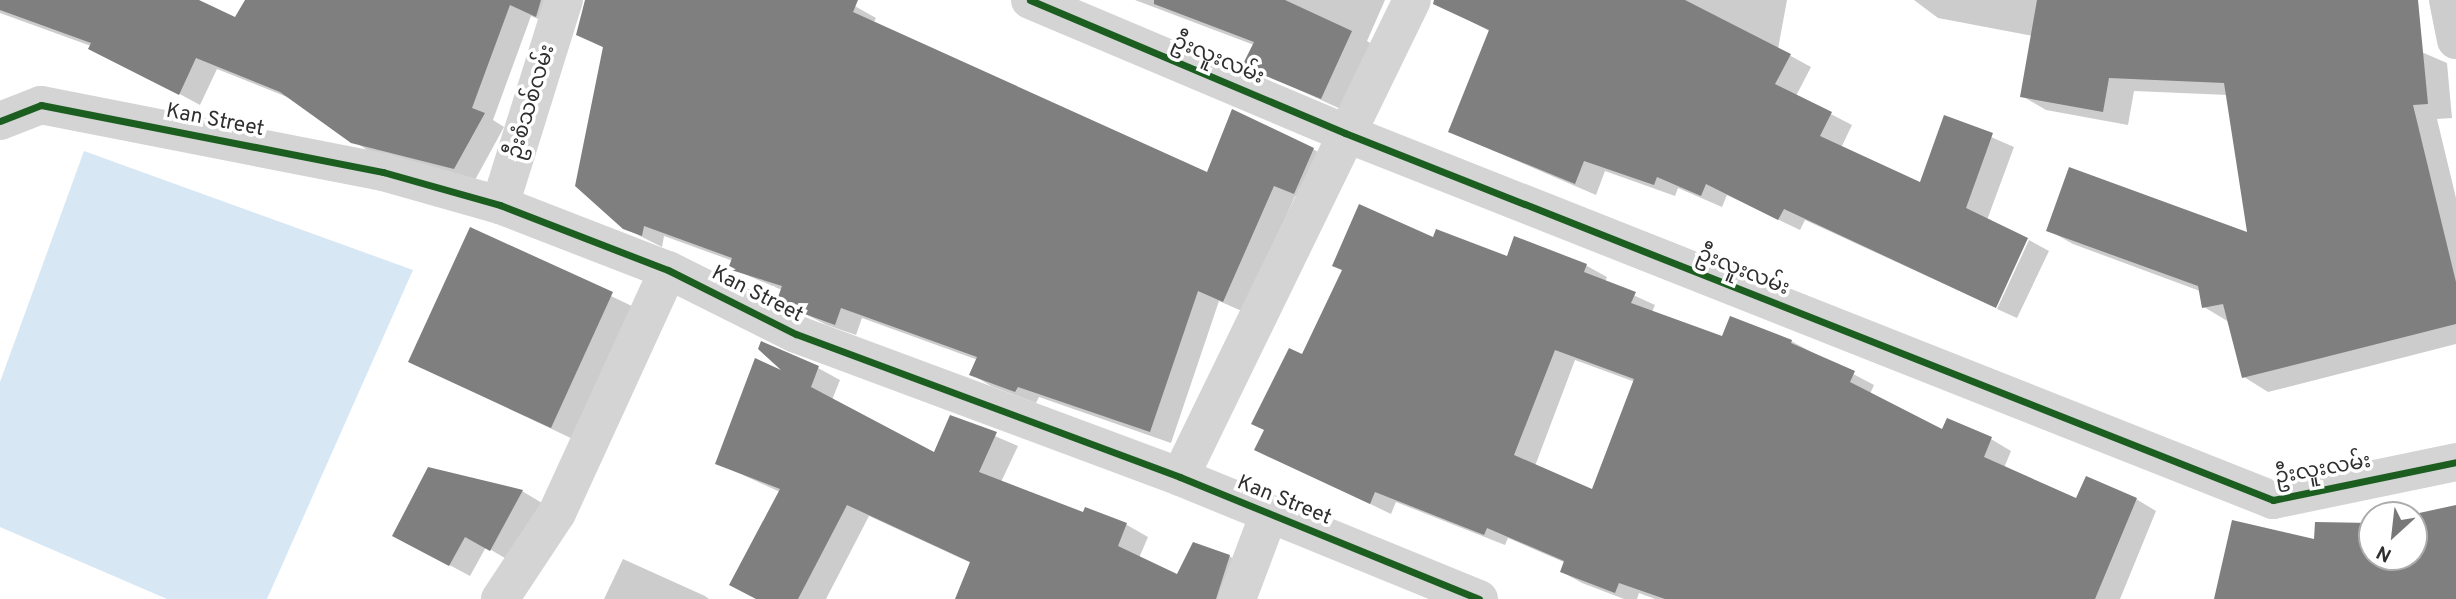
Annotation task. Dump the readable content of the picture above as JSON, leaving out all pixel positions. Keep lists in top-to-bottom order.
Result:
{
  "streets": {
    "street": ["ဦးလူးလမ်း", "ဦးစံသစ်လမ်း", "Kan Street"]
  },
  "crossings": [
    ["ဦးစံသစ်လမ်း", "Kan Street"]
  ],
  "north": "bottom left"
}
